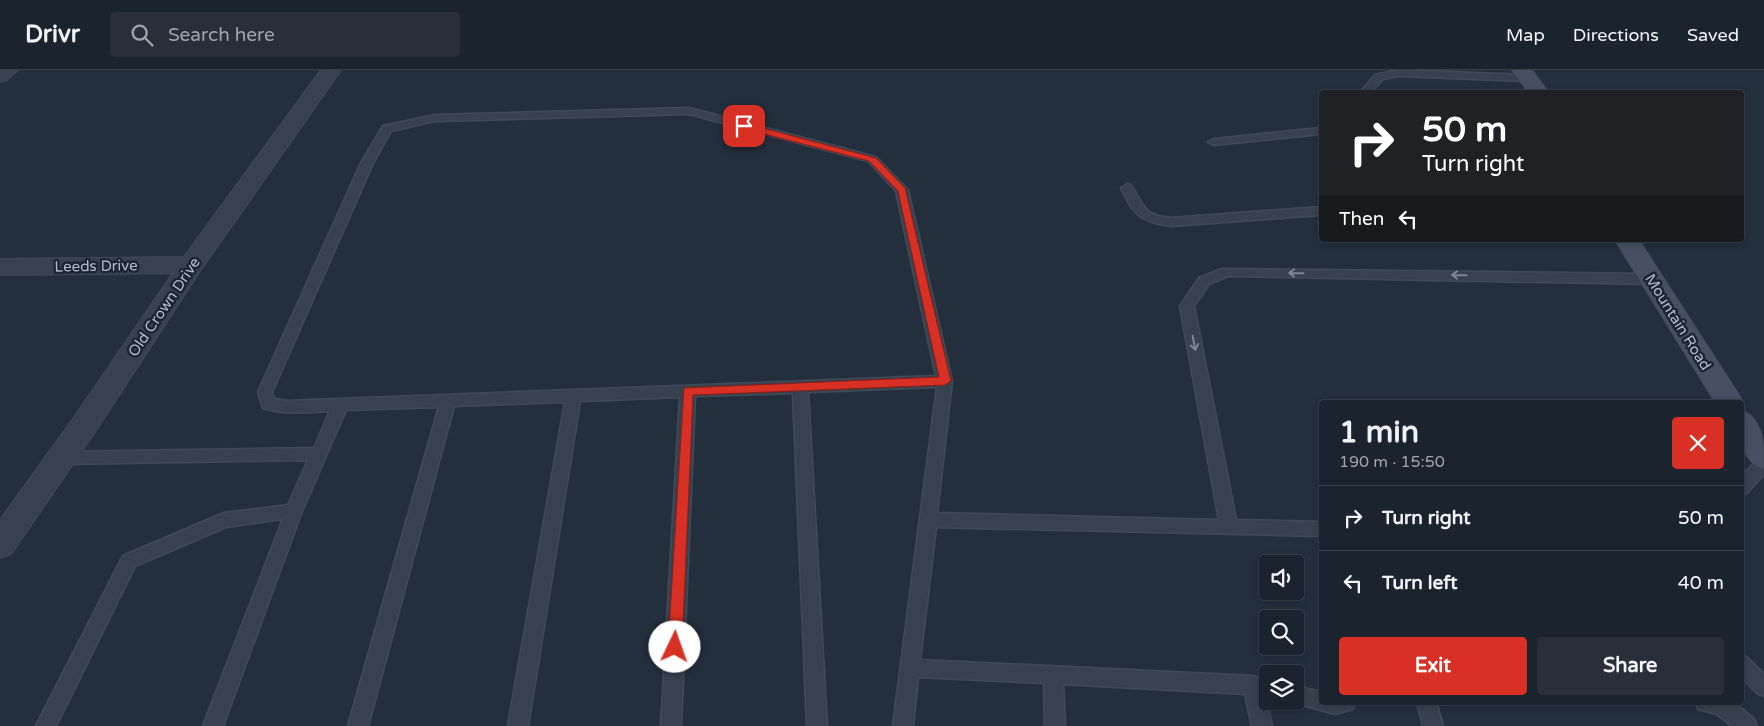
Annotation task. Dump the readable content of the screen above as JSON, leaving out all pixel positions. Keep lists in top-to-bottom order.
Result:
{
  "streets": {
    "main road": ["Mountain Road"],
    "street": ["Leeds Drive", "Old Crown Drive"]
  },
  "crossings": [
    ["Leeds Drive", "Old Crown Drive"]
  ],
  "page": {
    "header": "Drivr",
    "search": "Search here",
    "nav": ["Map", "Directions", "Saved"],
    "turn": ["50 m", "Turn right"],
    "then": "Then",
    "heading": ["1 min", "190 m · 15:50"],
    "list": [
      {
        "name": "Turn right",
        "value": "50 m"
      },
      {
        "name": "Turn left",
        "value": "40 m"
      }
    ],
    "buttons": ["Exit", "Share"]
  }
}
